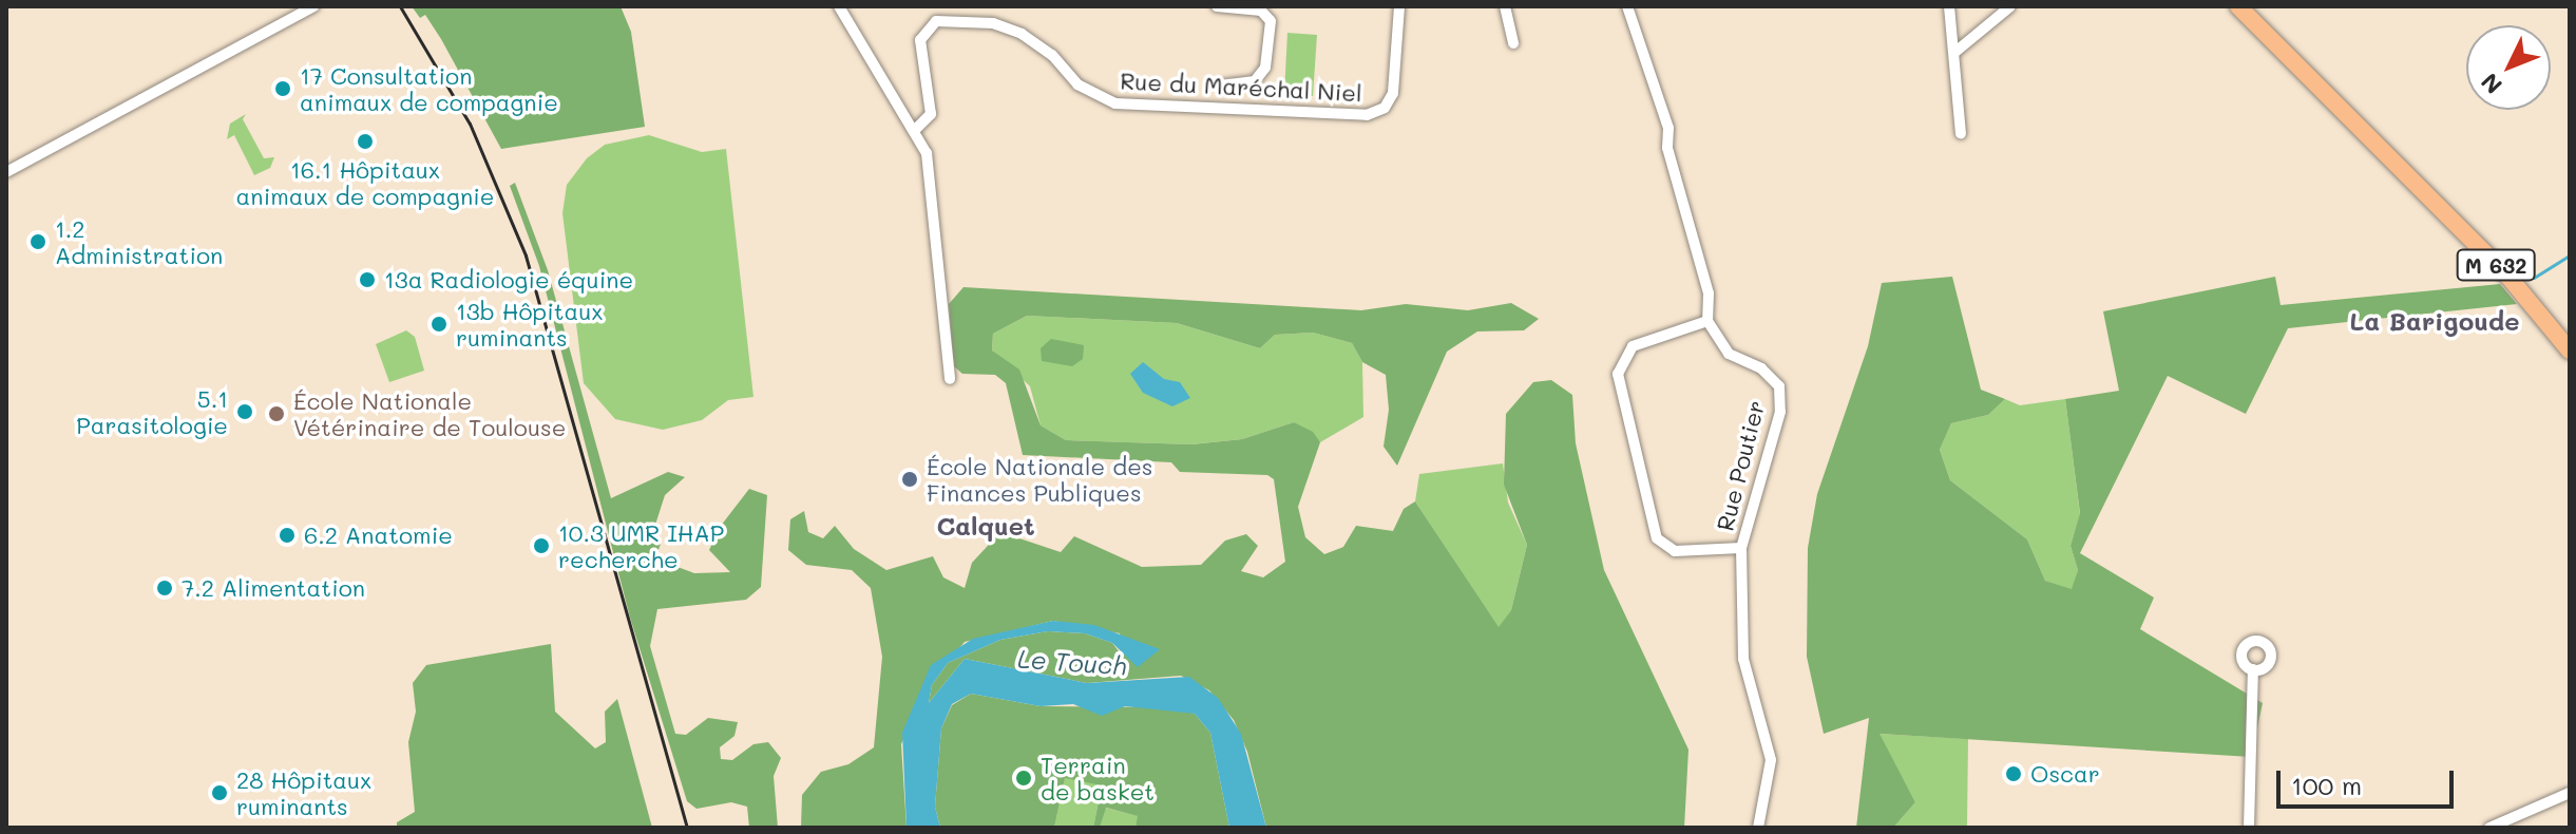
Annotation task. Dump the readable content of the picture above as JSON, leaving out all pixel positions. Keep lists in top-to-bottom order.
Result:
{
  "streets": {
    "main road": ["M 632"],
    "street": ["Rue du Maréchal Niel", "Rue Poutier"]
  },
  "districts": ["La Barigoude", "Calquet"],
  "water": ["Le Touch"],
  "places": [
    "17 Consultation animaux de compagnie",
    "16.1 Hôpitaux animaux de compagnie",
    "1.2 Administration",
    "13a Radiologie équine",
    "13b Hôpitaux ruminants",
    "5.1 Parasitologie",
    "École Nationale Vétérinaire de Toulouse",
    "École Nationale des Finances Publiques",
    "6.2 Anatomie",
    "10.3 UMR IHAP recherche",
    "7.2 Alimentation",
    "Oscar",
    "Terrain de basket",
    "28 Hôpitaux ruminants"
  ],
  "scale_bar": "100 m",
  "north": "bottom left"
}
